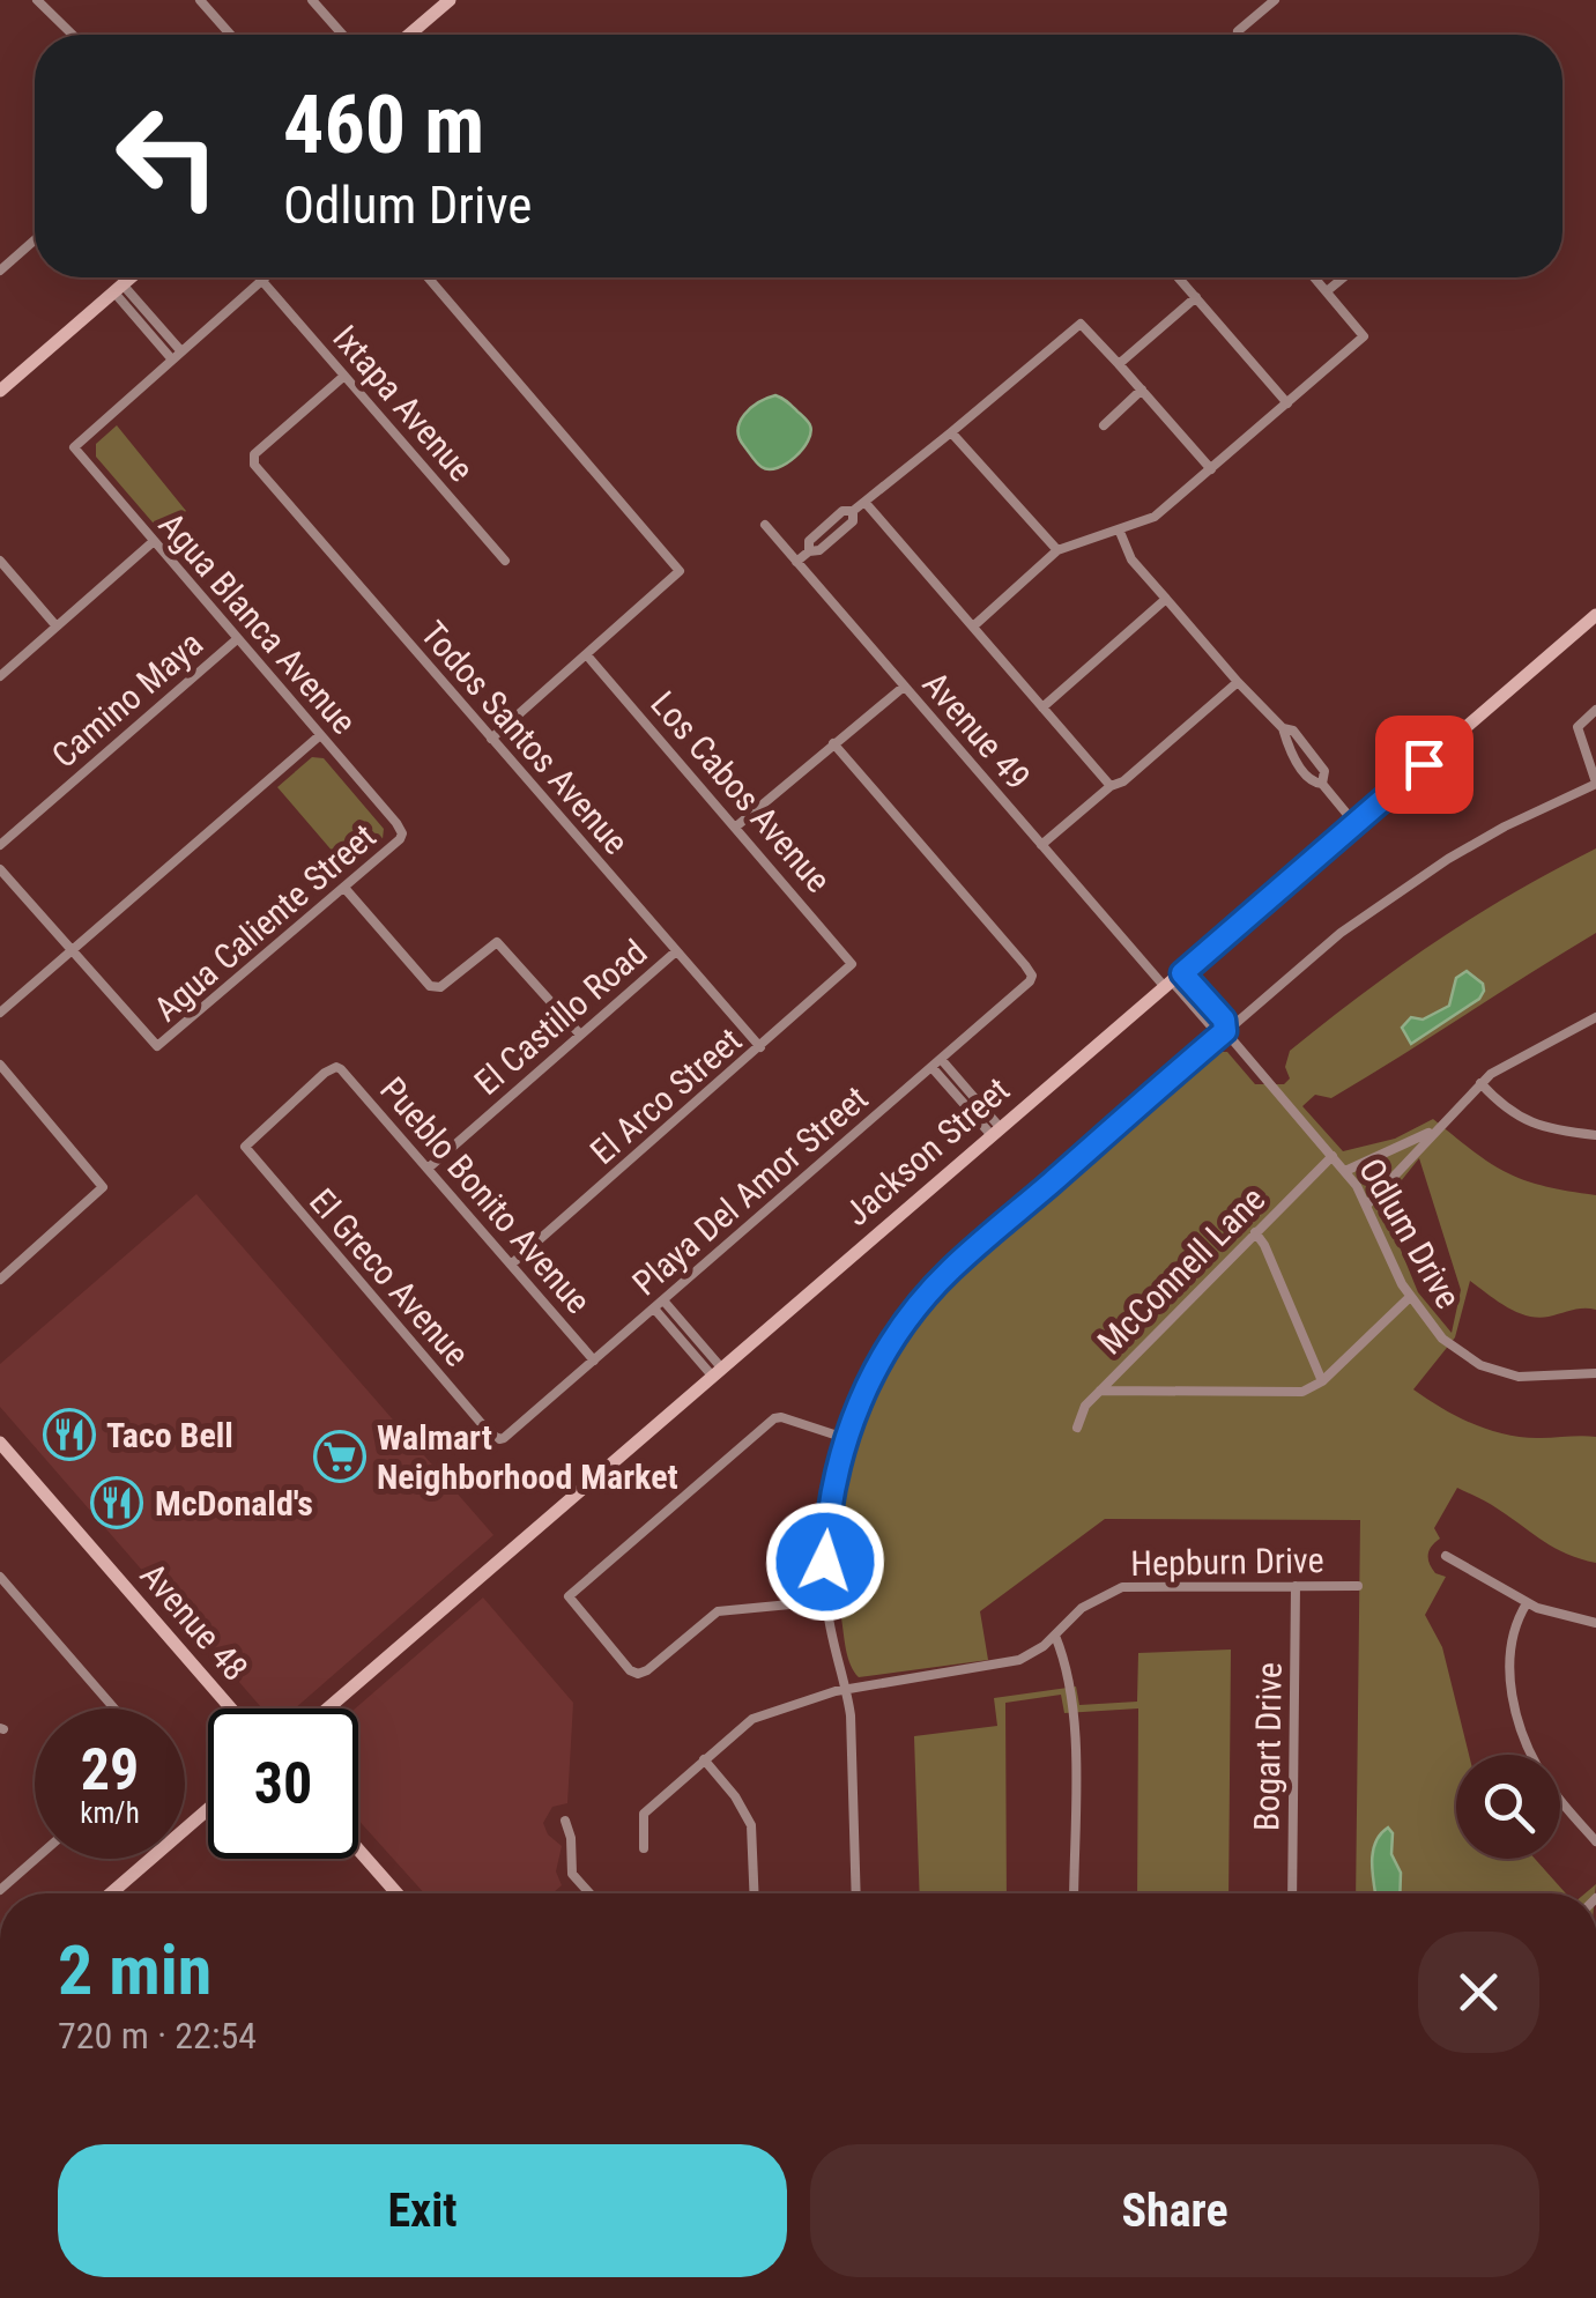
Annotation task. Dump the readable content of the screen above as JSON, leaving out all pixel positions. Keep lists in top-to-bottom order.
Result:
{
  "streets": {
    "main road": ["Jackson Street", "Avenue 48"],
    "street": [
      "Ixtapa Avenue",
      "Agua Blanca Avenue",
      "Camino Maya",
      "Avenue 49",
      "Todos Santos Avenue",
      "Los Cabos Avenue",
      "Agua Caliente Street",
      "El Castillo Road",
      "El Arco Street",
      "Playa Del Amor Street",
      "Pueblo Bonito Avenue",
      "Odlum Drive",
      "McConnell Lane",
      "El Greco Avenue",
      "Hepburn Drive",
      "Bogart Drive"
    ]
  },
  "crossings": [
    ["Ixtapa Avenue", "Todos Santos Avenue"],
    ["Agua Blanca Avenue", "Camino Maya"],
    ["Agua Blanca Avenue", "Agua Caliente Street"],
    ["Avenue 49", "Jackson Street"],
    ["Avenue 49", "Odlum Drive"],
    ["Todos Santos Avenue", "El Castillo Road"],
    ["Todos Santos Avenue", "El Arco Street"],
    ["Los Cabos Avenue", "El Arco Street"],
    ["El Castillo Road", "Pueblo Bonito Avenue"],
    ["El Arco Street", "Pueblo Bonito Avenue"],
    ["Jackson Street", "Odlum Drive"],
    ["Playa Del Amor Street", "Pueblo Bonito Avenue"],
    ["Playa Del Amor Street", "El Greco Avenue"],
    ["Pueblo Bonito Avenue", "El Greco Avenue"],
    ["Odlum Drive", "McConnell Lane"],
    ["Hepburn Drive", "Bogart Drive"]
  ],
  "places": {
    "restaurant": ["Taco Bell", "McDonald's"],
    "supermarket": ["Walmart Neighborhood Market"]
  },
  "page": {
    "turn": ["460 m", "Odlum Drive"],
    "speed": "29 km/h",
    "limit": "30",
    "heading": ["2 min", "720 m · 22:54"],
    "buttons": ["Exit", "Share"]
  }
}
